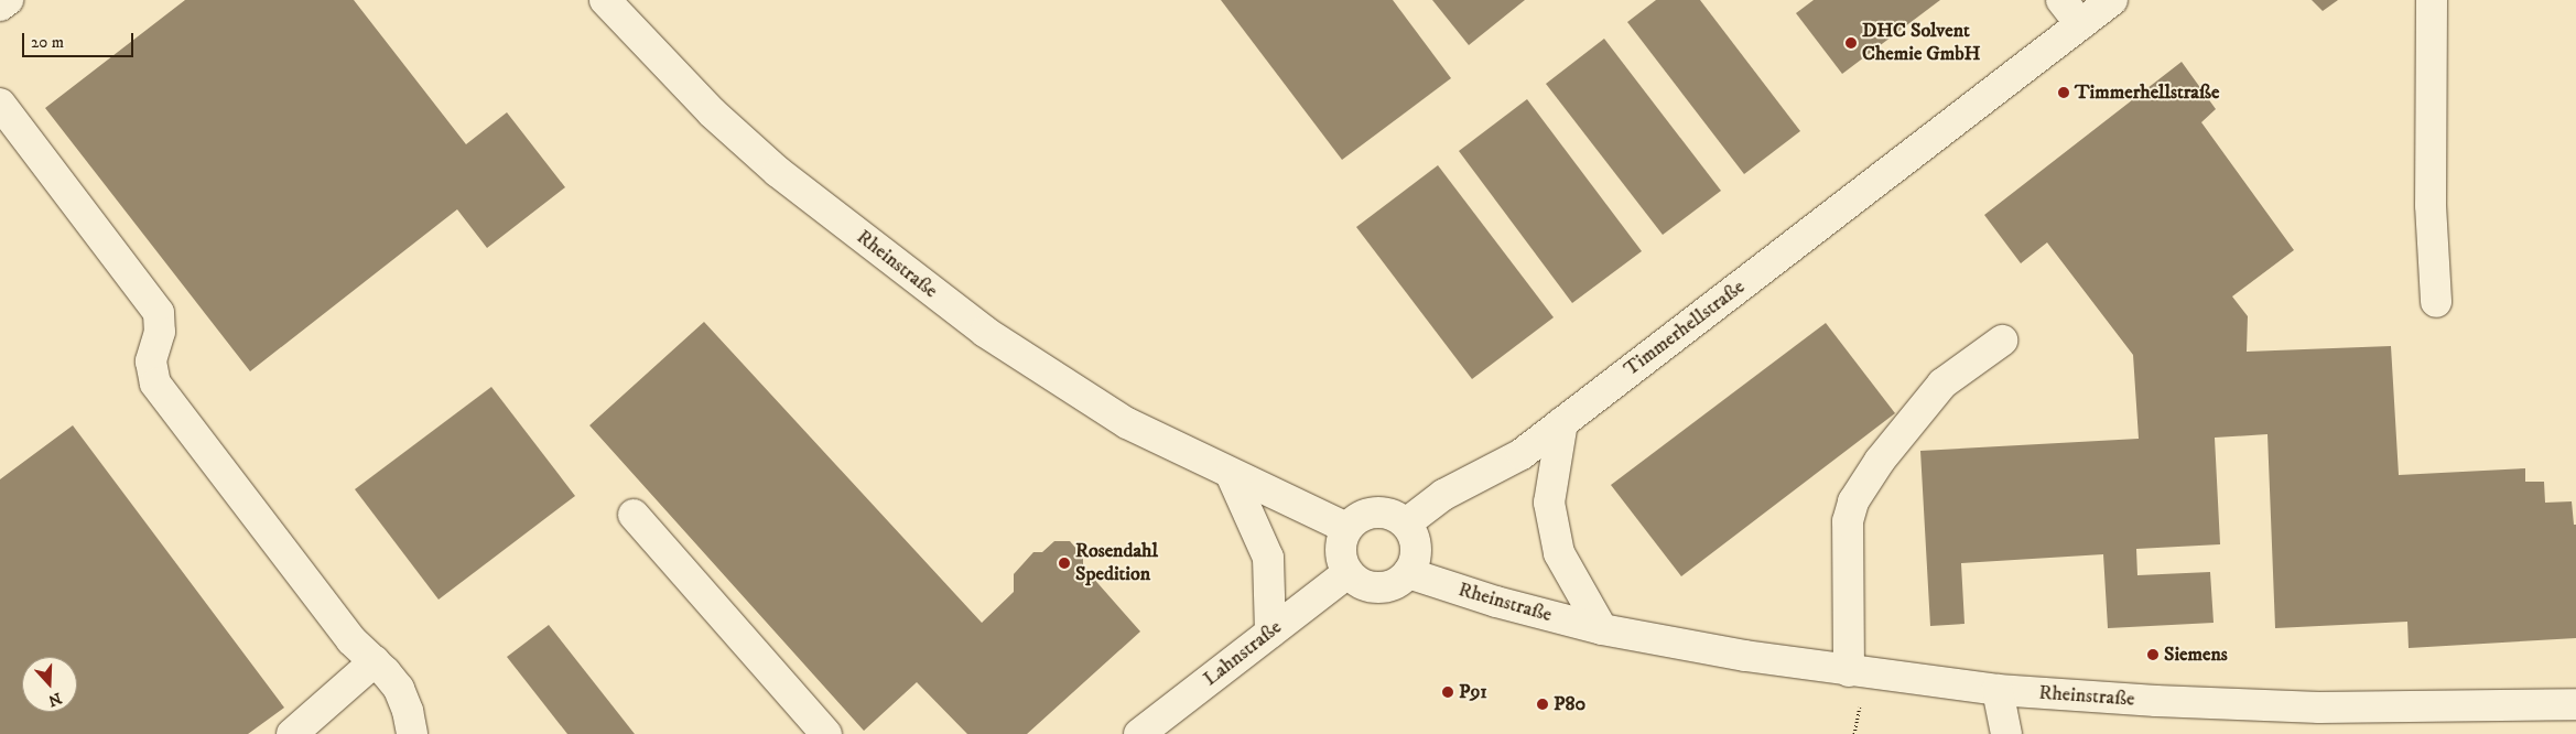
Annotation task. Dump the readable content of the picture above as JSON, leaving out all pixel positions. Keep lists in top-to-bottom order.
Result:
{
  "streets": {
    "street": ["Rheinstraße", "Timmerhellstraße", "Lahnstraße"]
  },
  "crossings": [
    ["Rheinstraße", "Timmerhellstraße"],
    ["Rheinstraße", "Lahnstraße"],
    ["Timmerhellstraße", "Lahnstraße"]
  ],
  "places": [
    "DHC Solvent Chemie GmbH",
    "Timmerhellstraße",
    "Rosendahl Spedition",
    "Siemens",
    "P91",
    "P80"
  ],
  "scale_bar": "20 m",
  "north": "bottom"
}
